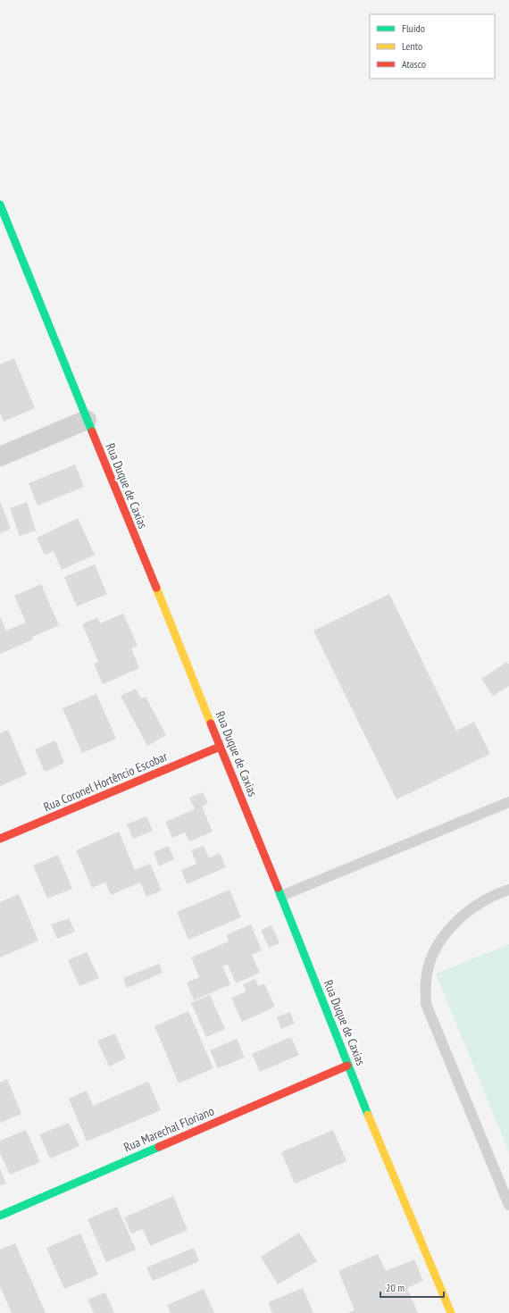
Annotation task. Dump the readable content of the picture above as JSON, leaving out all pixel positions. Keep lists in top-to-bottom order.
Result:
{
  "streets": {
    "street": ["Rua Duque de Caxias", "Rua Coronel Hortêncio Escobar", "Rua Marechal Floriano"]
  },
  "crossings": [
    ["Rua Duque de Caxias", "Rua Coronel Hortêncio Escobar"],
    ["Rua Duque de Caxias", "Rua Marechal Floriano"]
  ],
  "legend": ["Fluido", "Lento", "Atasco"],
  "scale_bar": "20 m"
}
